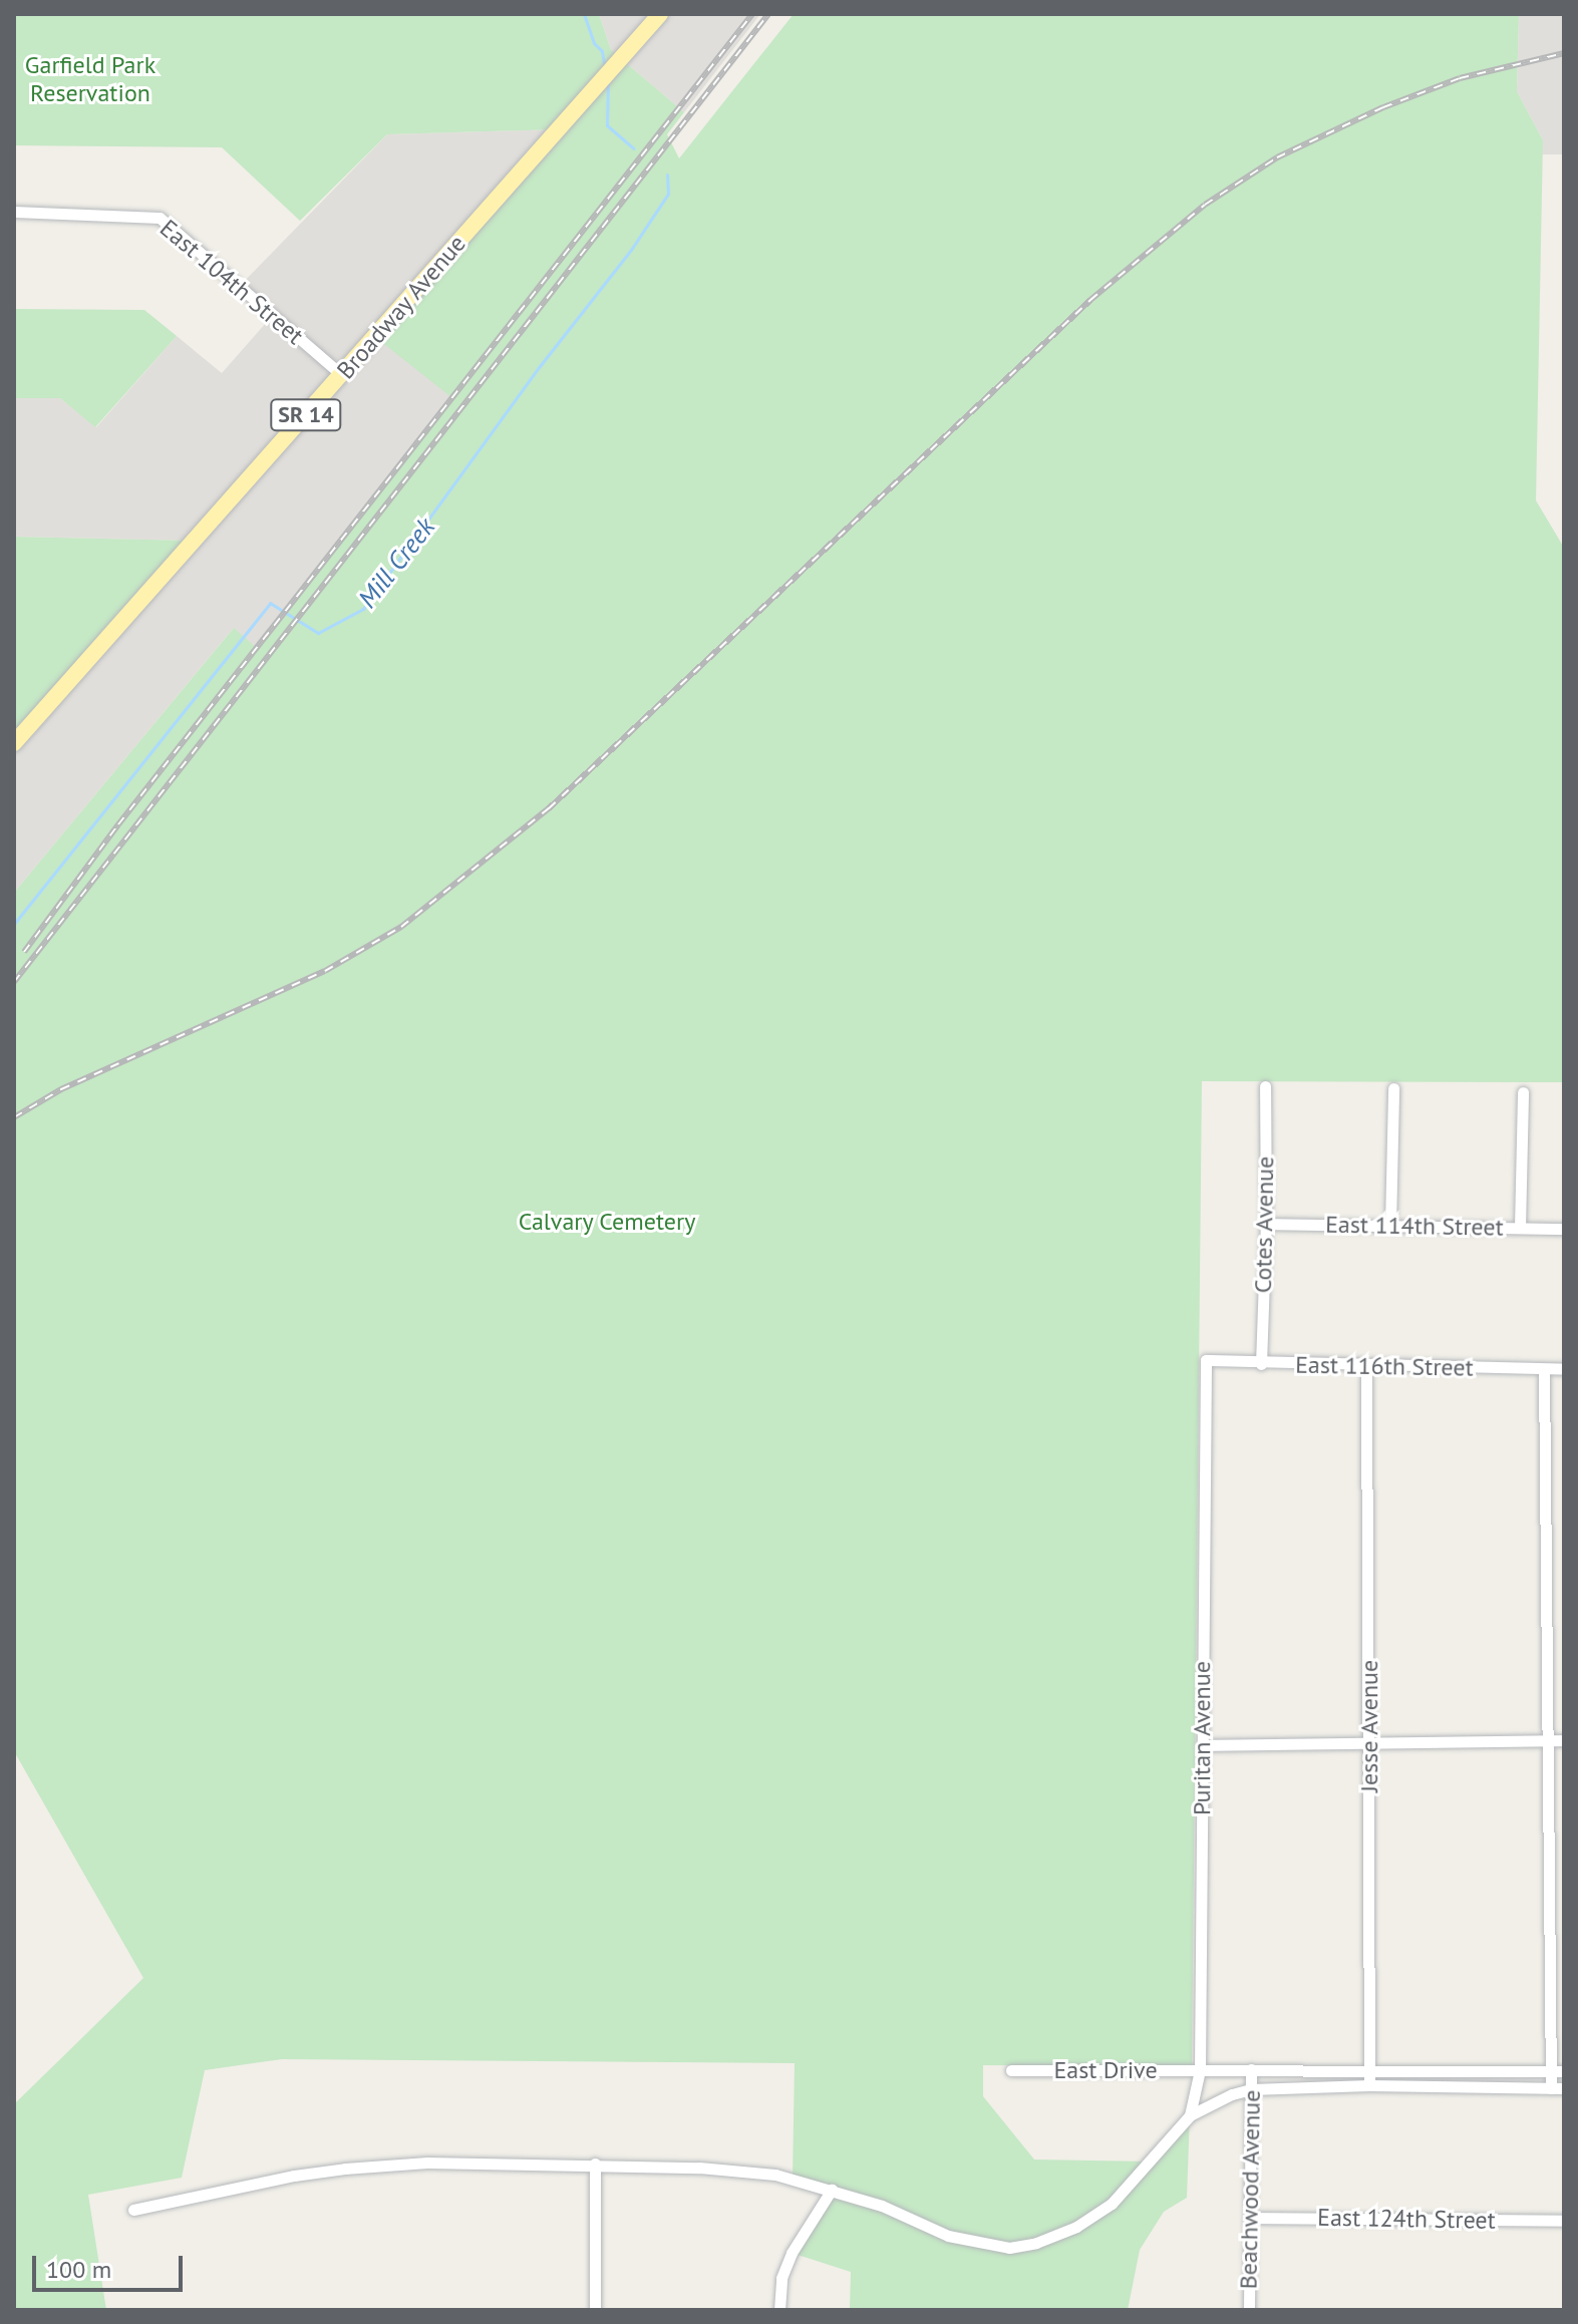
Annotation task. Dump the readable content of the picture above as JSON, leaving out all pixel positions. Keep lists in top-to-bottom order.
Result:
{
  "streets": {
    "main road": ["Broadway Avenue", "SR 14"],
    "street": [
      "East 104th Street",
      "Cotes Avenue",
      "East 114th Street",
      "East 116th Street",
      "Jesse Avenue",
      "Puritan Avenue",
      "East Drive",
      "Beachwood Avenue",
      "East 124th Street"
    ]
  },
  "crossings": [
    ["East 104th Street", "Broadway Avenue"],
    ["Cotes Avenue", "East 114th Street"],
    ["Cotes Avenue", "East 116th Street"],
    ["East 116th Street", "Jesse Avenue"],
    ["East 116th Street", "Puritan Avenue"],
    ["Jesse Avenue", "East Drive"],
    ["Puritan Avenue", "East Drive"],
    ["East Drive", "Beachwood Avenue"],
    ["Beachwood Avenue", "East 124th Street"]
  ],
  "water": ["Mill Creek"],
  "parks": ["Garfield Park Reservation", "Calvary Cemetery"],
  "scale_bar": "100 m"
}
